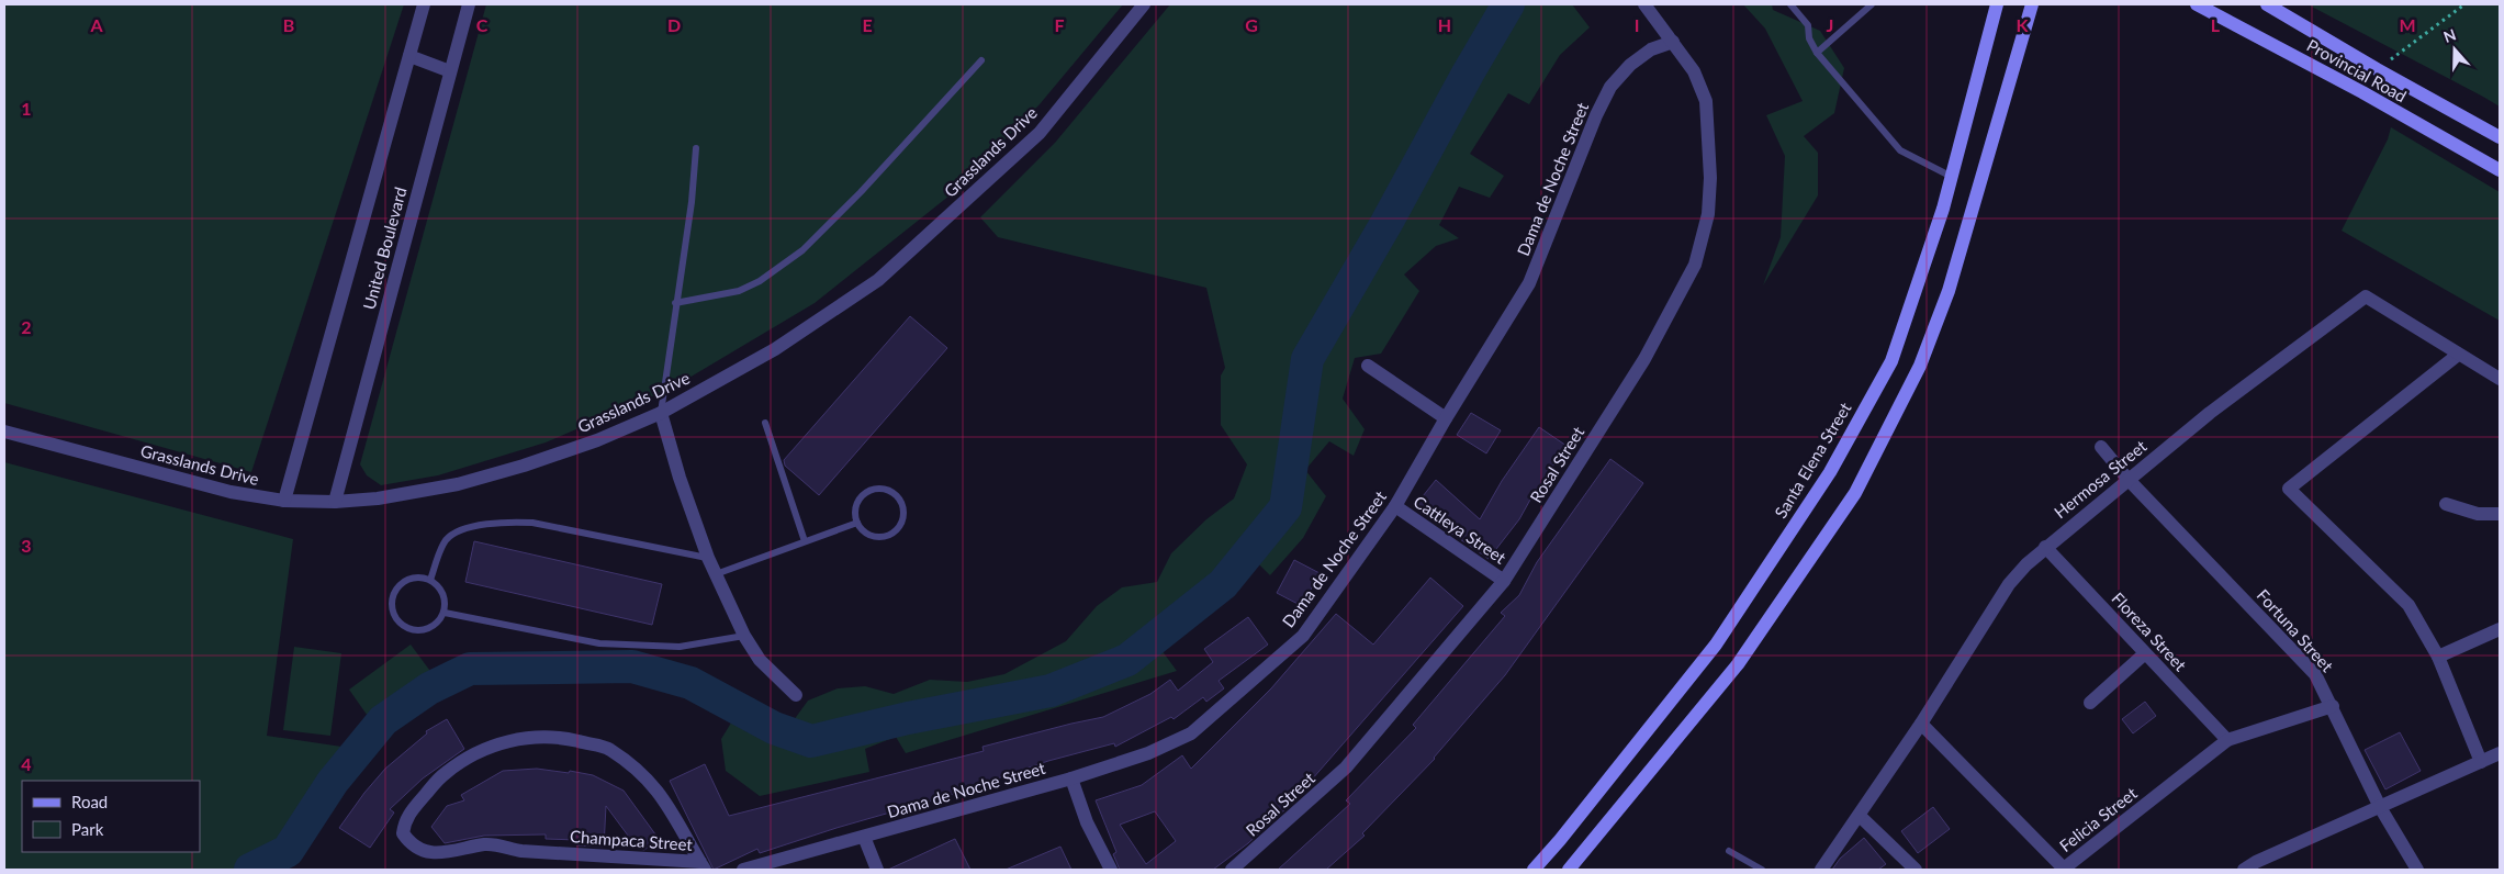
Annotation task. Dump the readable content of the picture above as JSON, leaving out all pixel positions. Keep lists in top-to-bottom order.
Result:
{
  "streets": {
    "street": [
      "Provincial Road",
      "Grasslands Drive",
      "Dama de Noche Street",
      "United Boulevard",
      "Santa Elena Street",
      "Rosal Street",
      "Hermosa Street",
      "Cattleya Street",
      "Fortuna Street",
      "Floreza Street",
      "Felicia Street",
      "Champaca Street"
    ]
  },
  "crossings": [
    ["Grasslands Drive", "United Boulevard"],
    ["Dama de Noche Street", "Rosal Street"],
    ["Dama de Noche Street", "Cattleya Street"],
    ["Rosal Street", "Cattleya Street"],
    ["Hermosa Street", "Fortuna Street"],
    ["Hermosa Street", "Floreza Street"],
    ["Hermosa Street", "Felicia Street"],
    ["Fortuna Street", "Felicia Street"],
    ["Floreza Street", "Felicia Street"]
  ],
  "legend": ["Road", "Park"],
  "north": "top",
  "grid": {
    "columns": [
      "A",
      "B",
      "C",
      "D",
      "E",
      "F",
      "G",
      "H",
      "I",
      "J",
      "K",
      "L",
      "M"
    ],
    "rows": [
      "1",
      "2",
      "3",
      "4"
    ]
  }
}
